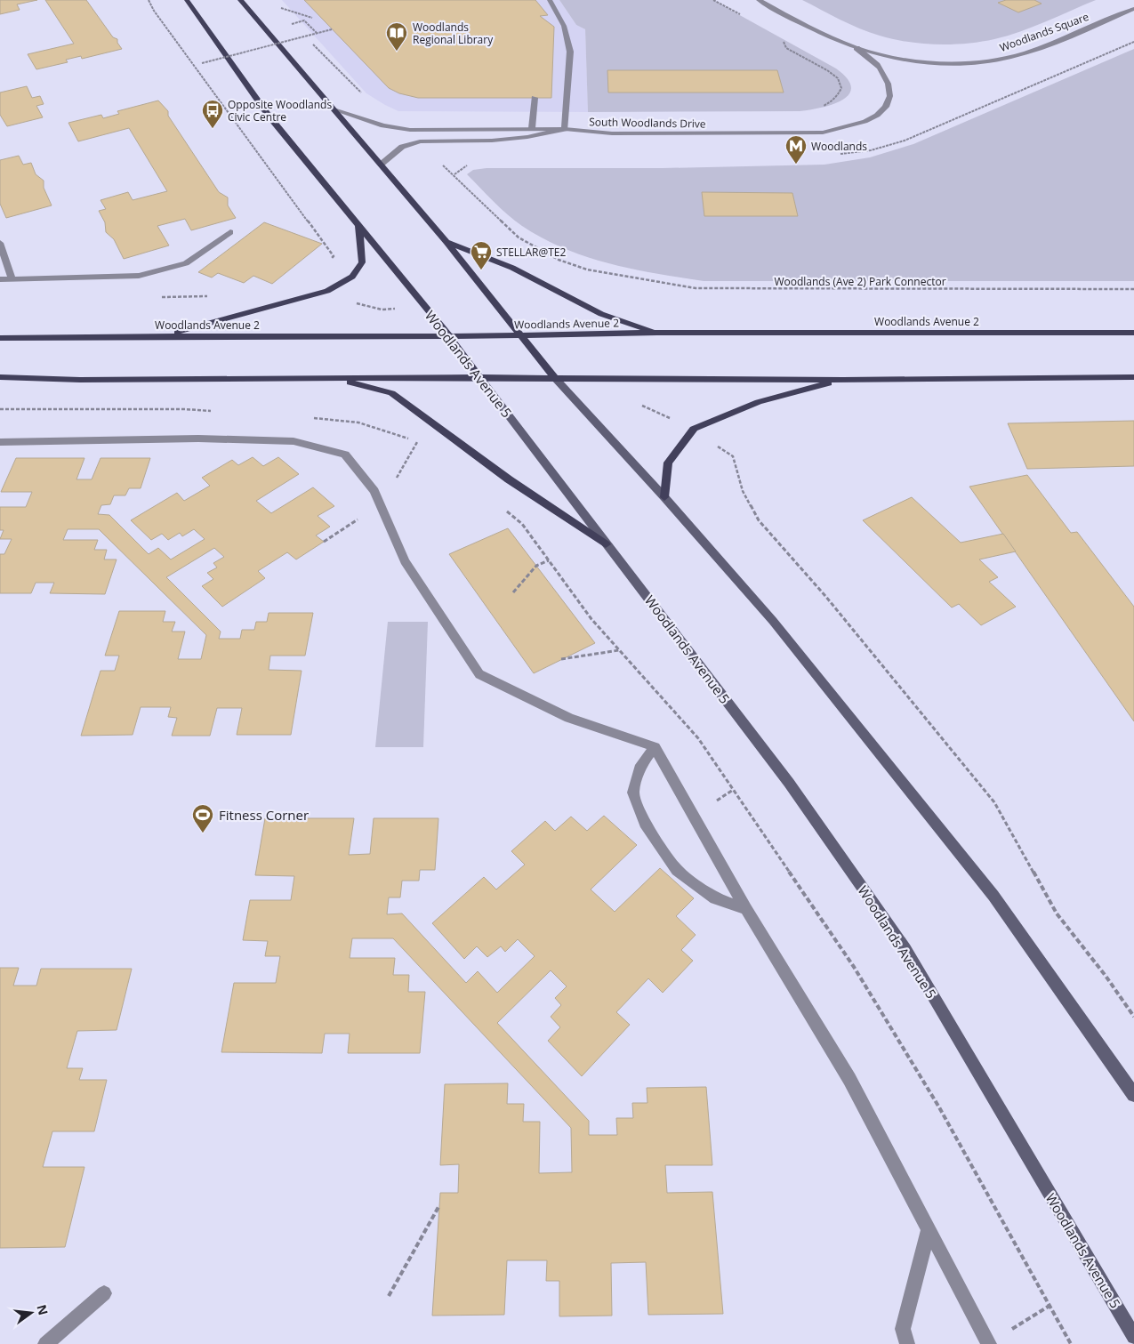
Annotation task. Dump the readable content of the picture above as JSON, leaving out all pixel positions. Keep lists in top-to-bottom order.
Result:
{
  "streets": {
    "main road": ["Woodlands Avenue 2", "Woodlands Avenue 5"],
    "street": ["Woodlands Square", "South Woodlands Drive"],
    "path": ["Woodlands (Ave 2) Park Connector"]
  },
  "crossings": [
    ["Woodlands Square", "South Woodlands Drive"],
    ["Woodlands Avenue 2", "Woodlands Avenue 5"]
  ],
  "places": {
    "library": ["Woodlands Regional Library"],
    "bus stop": ["Opposite Woodlands Civic Centre"],
    "metro station": ["Woodlands"],
    "supermarket": ["STELLAR@TE2"],
    "sports": ["Fitness Corner"]
  },
  "north": "right"
}
